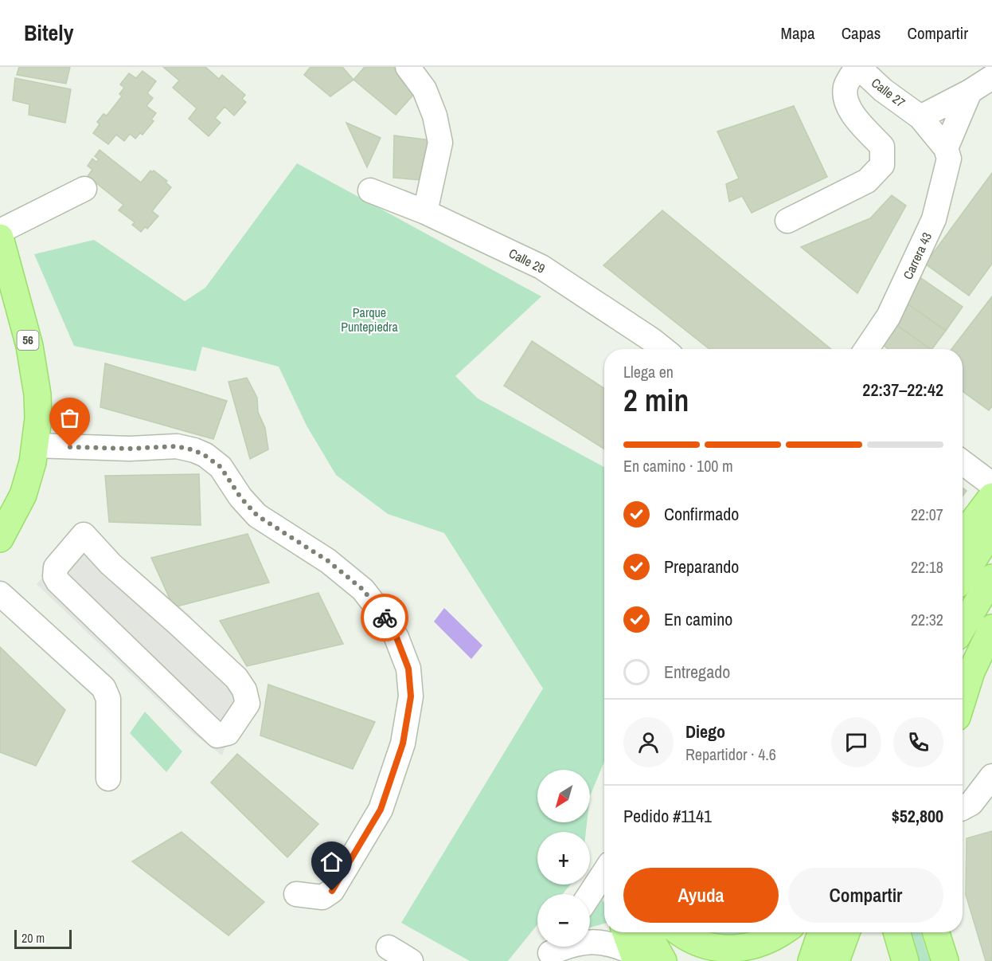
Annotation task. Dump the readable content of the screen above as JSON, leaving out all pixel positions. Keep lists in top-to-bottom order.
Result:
{
  "streets": {
    "main road": ["56"],
    "street": ["Calle 27", "Carrera 43", "Calle 29"]
  },
  "parks": ["Parque Puntepiedra"],
  "scale_bar": "20 m",
  "north": "bottom left",
  "page": {
    "header": "Bitely",
    "nav": ["Mapa", "Capas", "Compartir"],
    "heading": ["2 min", "Llega en", "22:37–22:42"],
    "panel": [
      "Diego",
      "Repartidor · 4.6",
      "Pedido #1141",
      "$52,800"
    ],
    "bar": "En camino · 100 m",
    "list": [
      ["Confirmado", "22:07"],
      ["Preparando", "22:18"],
      ["En camino", "22:32"],
      "Entregado"
    ],
    "map_buttons": ["+", "−"],
    "buttons": ["Ayuda", "Compartir"],
    "scale": "20 m"
  }
}
